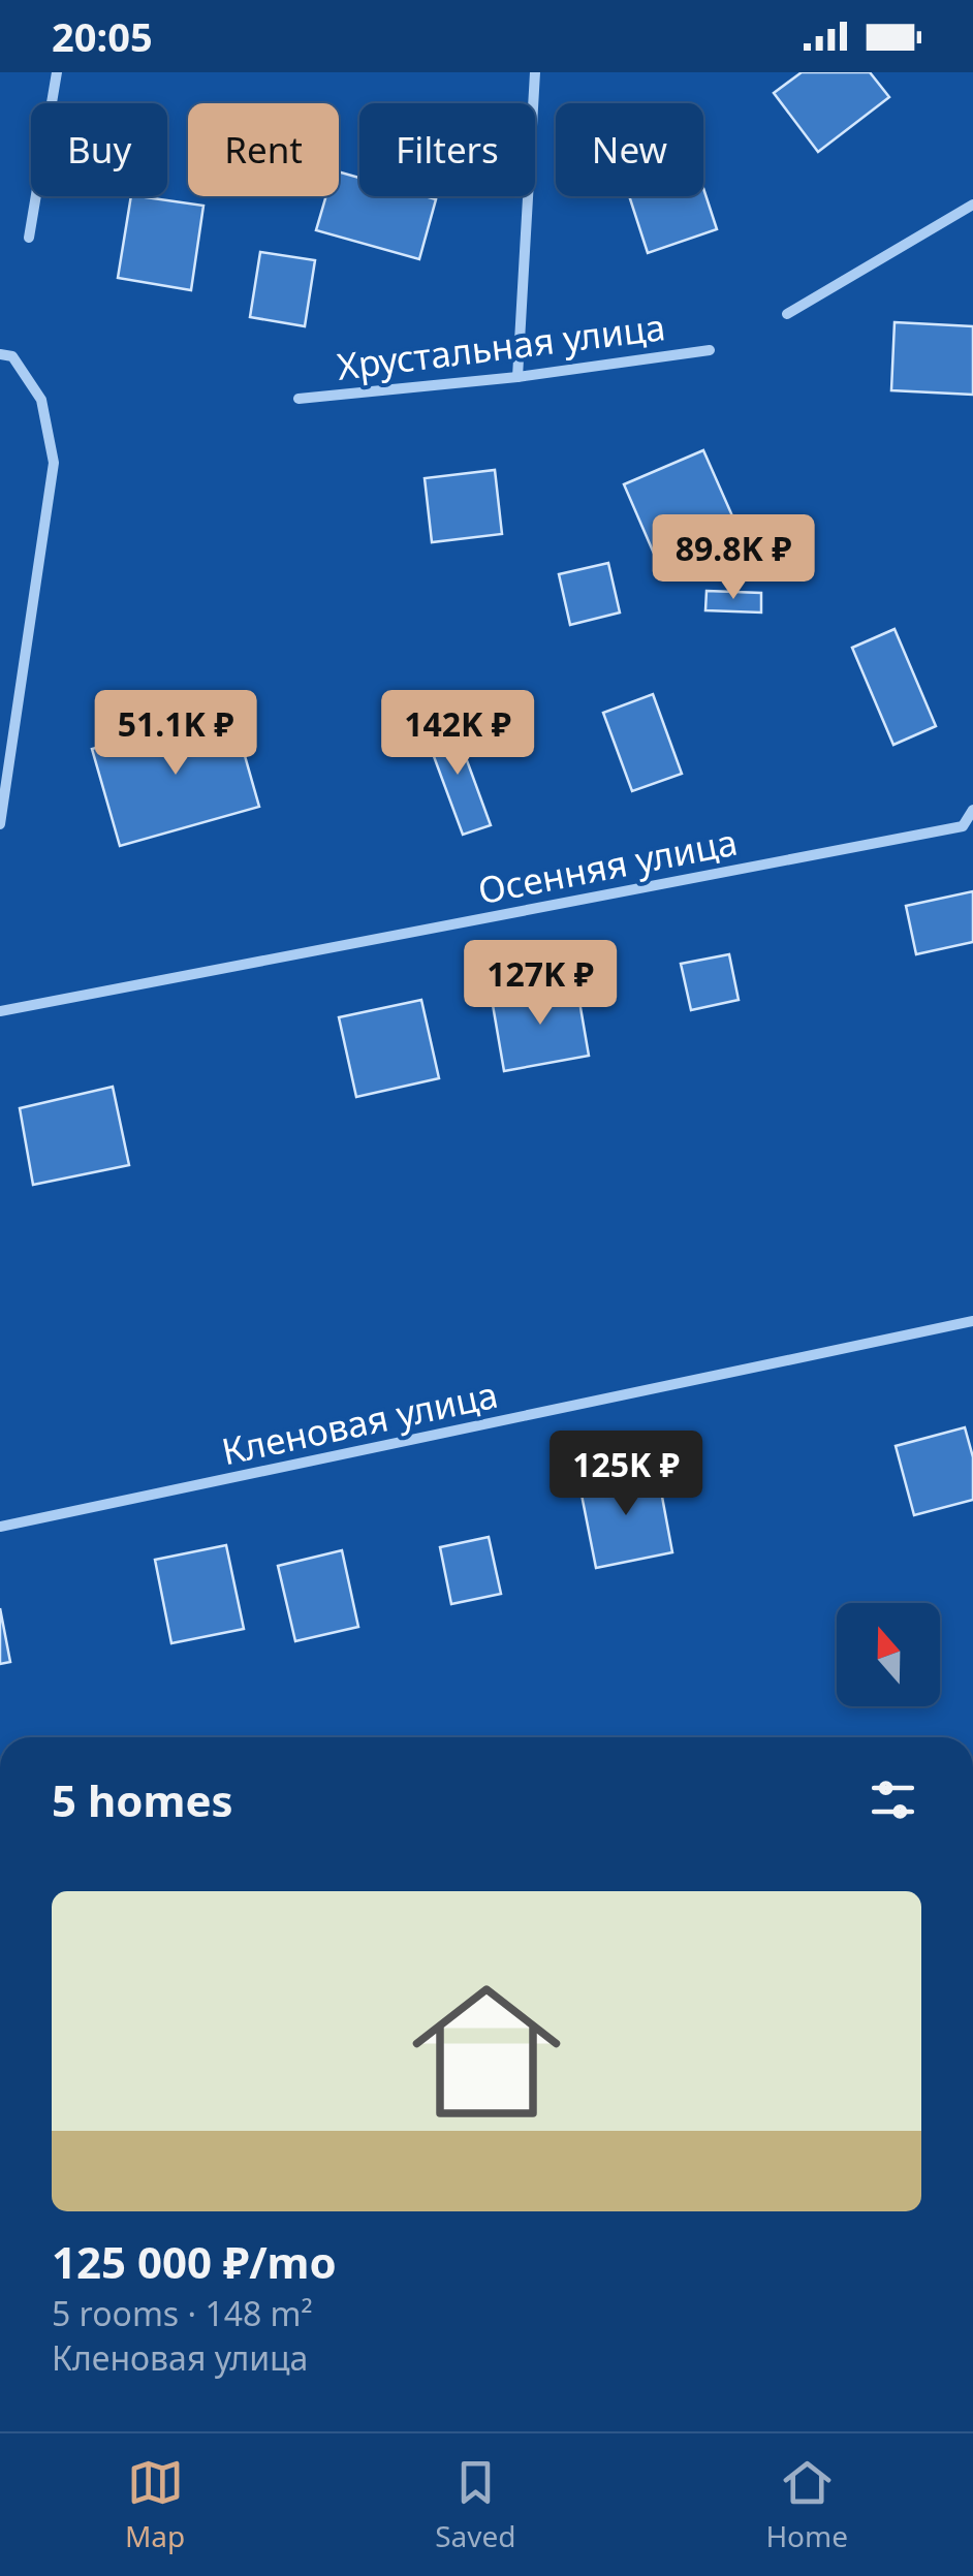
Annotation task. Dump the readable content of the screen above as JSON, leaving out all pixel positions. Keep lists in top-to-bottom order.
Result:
{
  "streets": {
    "street": ["Хрустальная улица", "Осенняя улица", "Кленовая улица"]
  },
  "north": "top",
  "page": {
    "status": "20:05",
    "chip": [
      "Buy",
      "Rent",
      "Filters",
      "New"
    ],
    "price": [
      "89.8K ₽",
      "51.1K ₽",
      "142K ₽",
      "127K ₽",
      "125K ₽"
    ],
    "heading": "5 homes",
    "list": [
      {
        "name": "125 000 ₽/mo",
        "note": "5 rooms · 148 m² · Кленовая улица"
      }
    ],
    "tabs": ["Map", "Saved", "Home"]
  }
}
